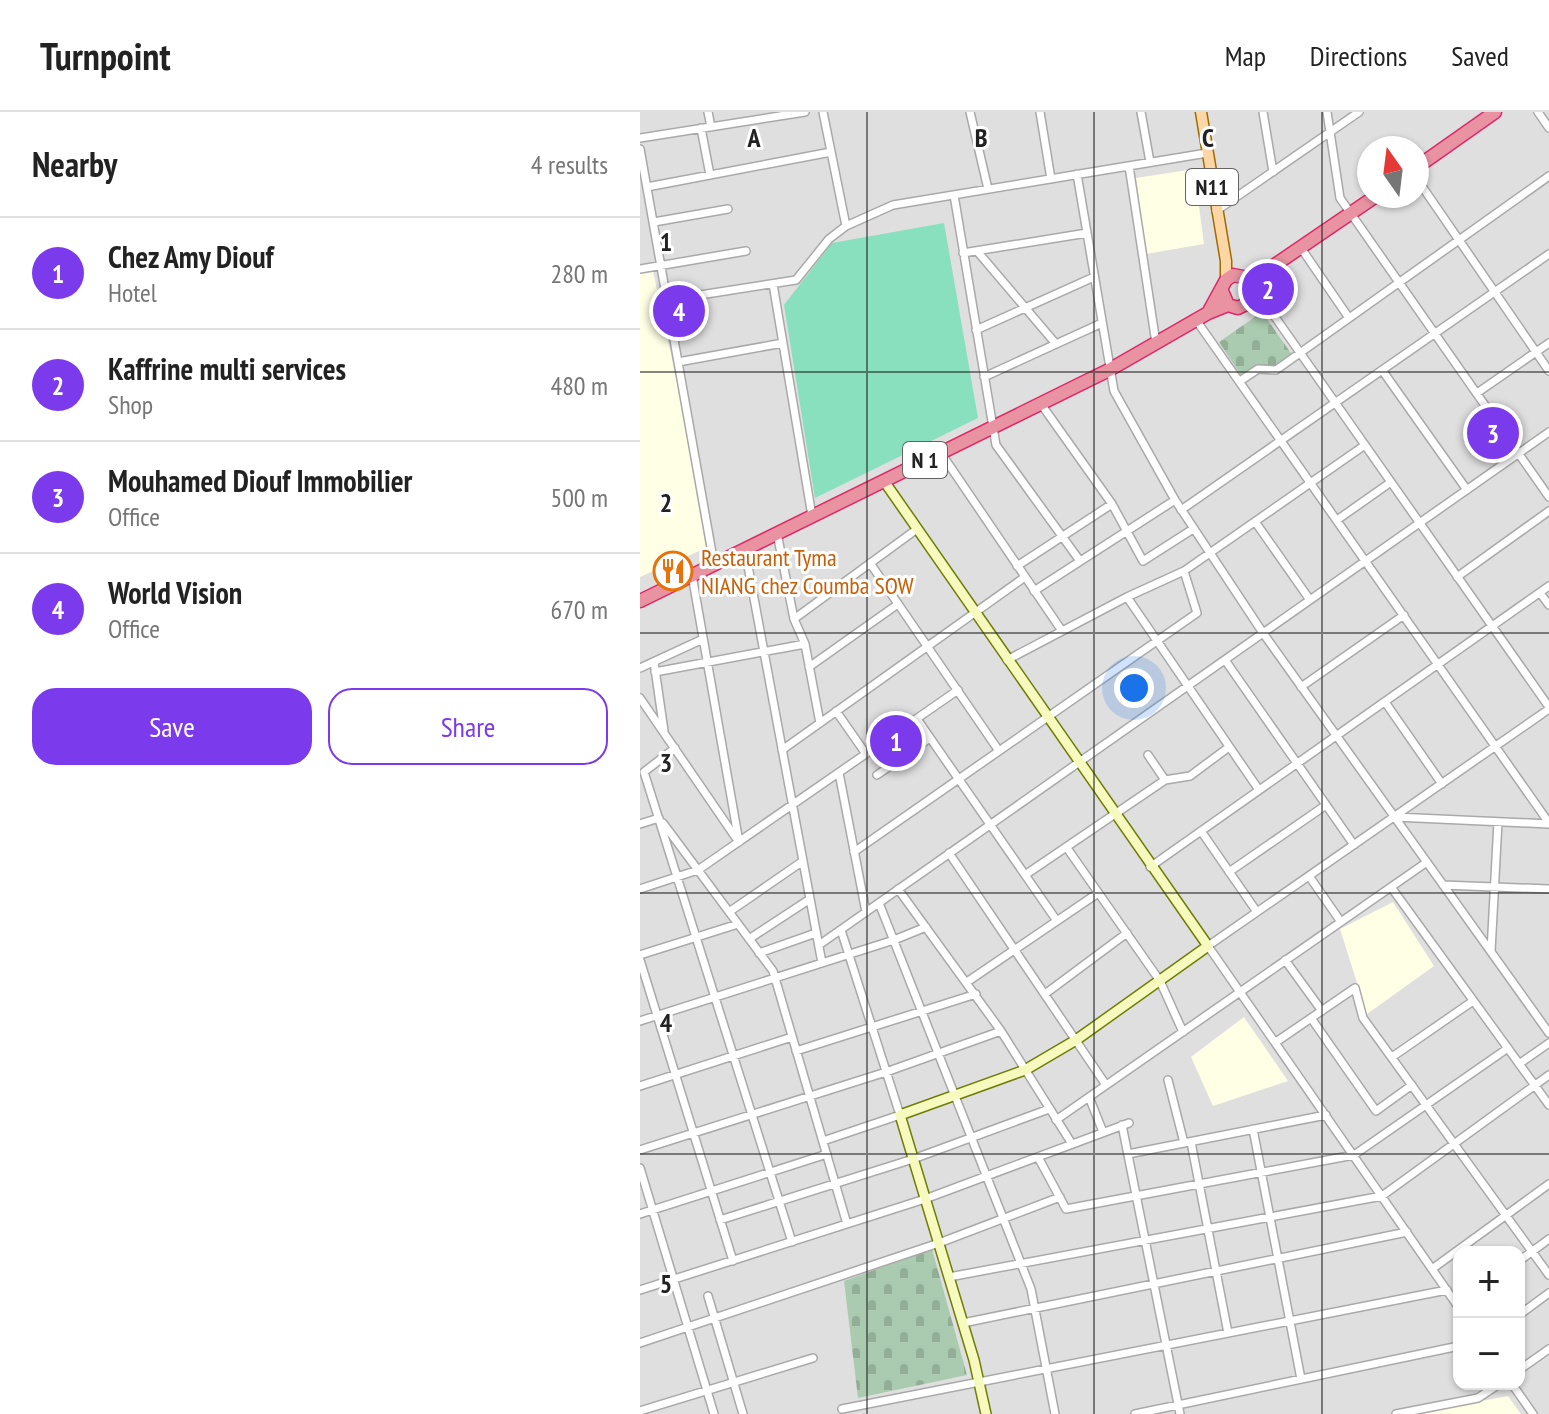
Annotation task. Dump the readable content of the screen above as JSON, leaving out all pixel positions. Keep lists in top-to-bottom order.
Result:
{
  "streets": {
    "highway": ["N 1"],
    "main road": ["N11"]
  },
  "crossings": [
    ["N11", "N 1"]
  ],
  "places": {
    "restaurant": ["Restaurant Tyma NIANG chez Coumba SOW"]
  },
  "north": "top",
  "page": {
    "header": "Turnpoint",
    "nav": ["Map", "Directions", "Saved"],
    "heading": ["Nearby", "4 results"],
    "list": [
      {
        "mark": "1",
        "name": "Chez Amy Diouf",
        "note": "Hotel",
        "value": "280 m"
      },
      {
        "mark": "2",
        "name": "Kaffrine multi services",
        "note": "Shop",
        "value": "480 m"
      },
      {
        "mark": "3",
        "name": "Mouhamed Diouf Immobilier",
        "note": "Office",
        "value": "500 m"
      },
      {
        "mark": "4",
        "name": "World Vision",
        "note": "Office",
        "value": "670 m"
      }
    ],
    "pins": [
      "2",
      "4",
      "3",
      "1"
    ],
    "buttons": ["Save", "Share"],
    "map_buttons": ["+", "−"]
  },
  "grid": {
    "columns": ["A", "B", "C"],
    "rows": [
      "1",
      "2",
      "3",
      "4",
      "5"
    ]
  }
}
